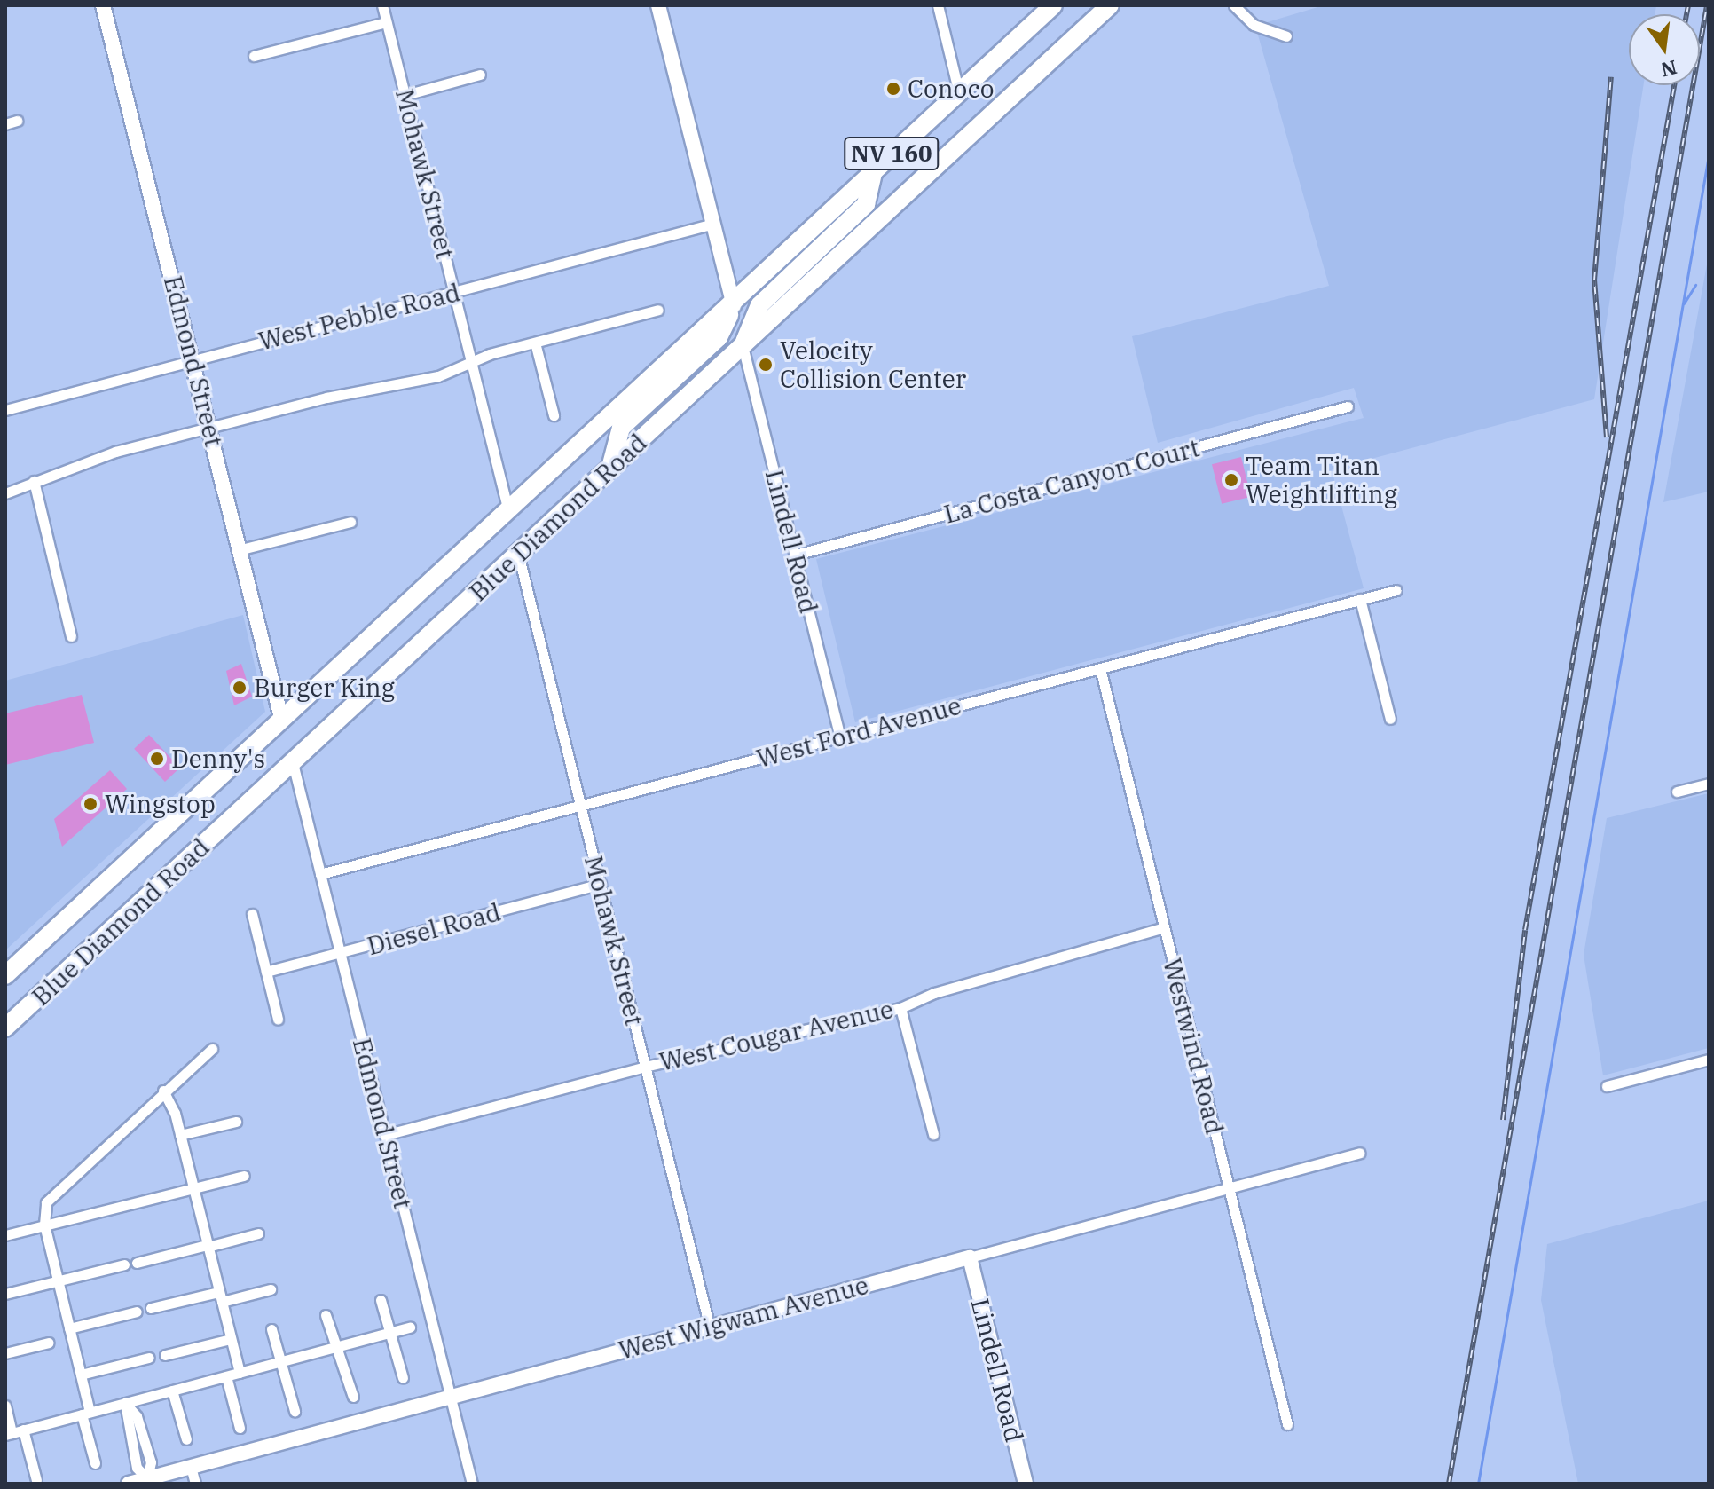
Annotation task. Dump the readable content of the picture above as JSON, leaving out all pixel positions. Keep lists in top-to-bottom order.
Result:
{
  "streets": {
    "highway": ["NV 160", "Blue Diamond Road"],
    "street": [
      "Mohawk Street",
      "West Pebble Road",
      "Edmond Street",
      "La Costa Canyon Court",
      "Lindell Road",
      "West Ford Avenue",
      "Diesel Road",
      "West Cougar Avenue",
      "Westwind Road",
      "West Wigwam Avenue"
    ]
  },
  "crossings": [
    ["Mohawk Street", "West Pebble Road"],
    ["Mohawk Street", "Blue Diamond Road"],
    ["Mohawk Street", "West Ford Avenue"],
    ["Mohawk Street", "Diesel Road"],
    ["Mohawk Street", "West Cougar Avenue"],
    ["Mohawk Street", "West Wigwam Avenue"],
    ["West Pebble Road", "Edmond Street"],
    ["Edmond Street", "Blue Diamond Road"],
    ["Edmond Street", "West Ford Avenue"],
    ["Edmond Street", "Diesel Road"],
    ["Edmond Street", "West Cougar Avenue"],
    ["Edmond Street", "West Wigwam Avenue"],
    ["La Costa Canyon Court", "Lindell Road"],
    ["Blue Diamond Road", "Lindell Road"],
    ["Lindell Road", "West Ford Avenue"],
    ["Lindell Road", "West Wigwam Avenue"],
    ["West Ford Avenue", "Westwind Road"],
    ["West Cougar Avenue", "Westwind Road"],
    ["Westwind Road", "West Wigwam Avenue"]
  ],
  "places": [
    "Conoco",
    "Velocity Collision Center",
    "Team Titan Weightlifting",
    "Burger King",
    "Denny's",
    "Wingstop"
  ],
  "north": "bottom"
}
